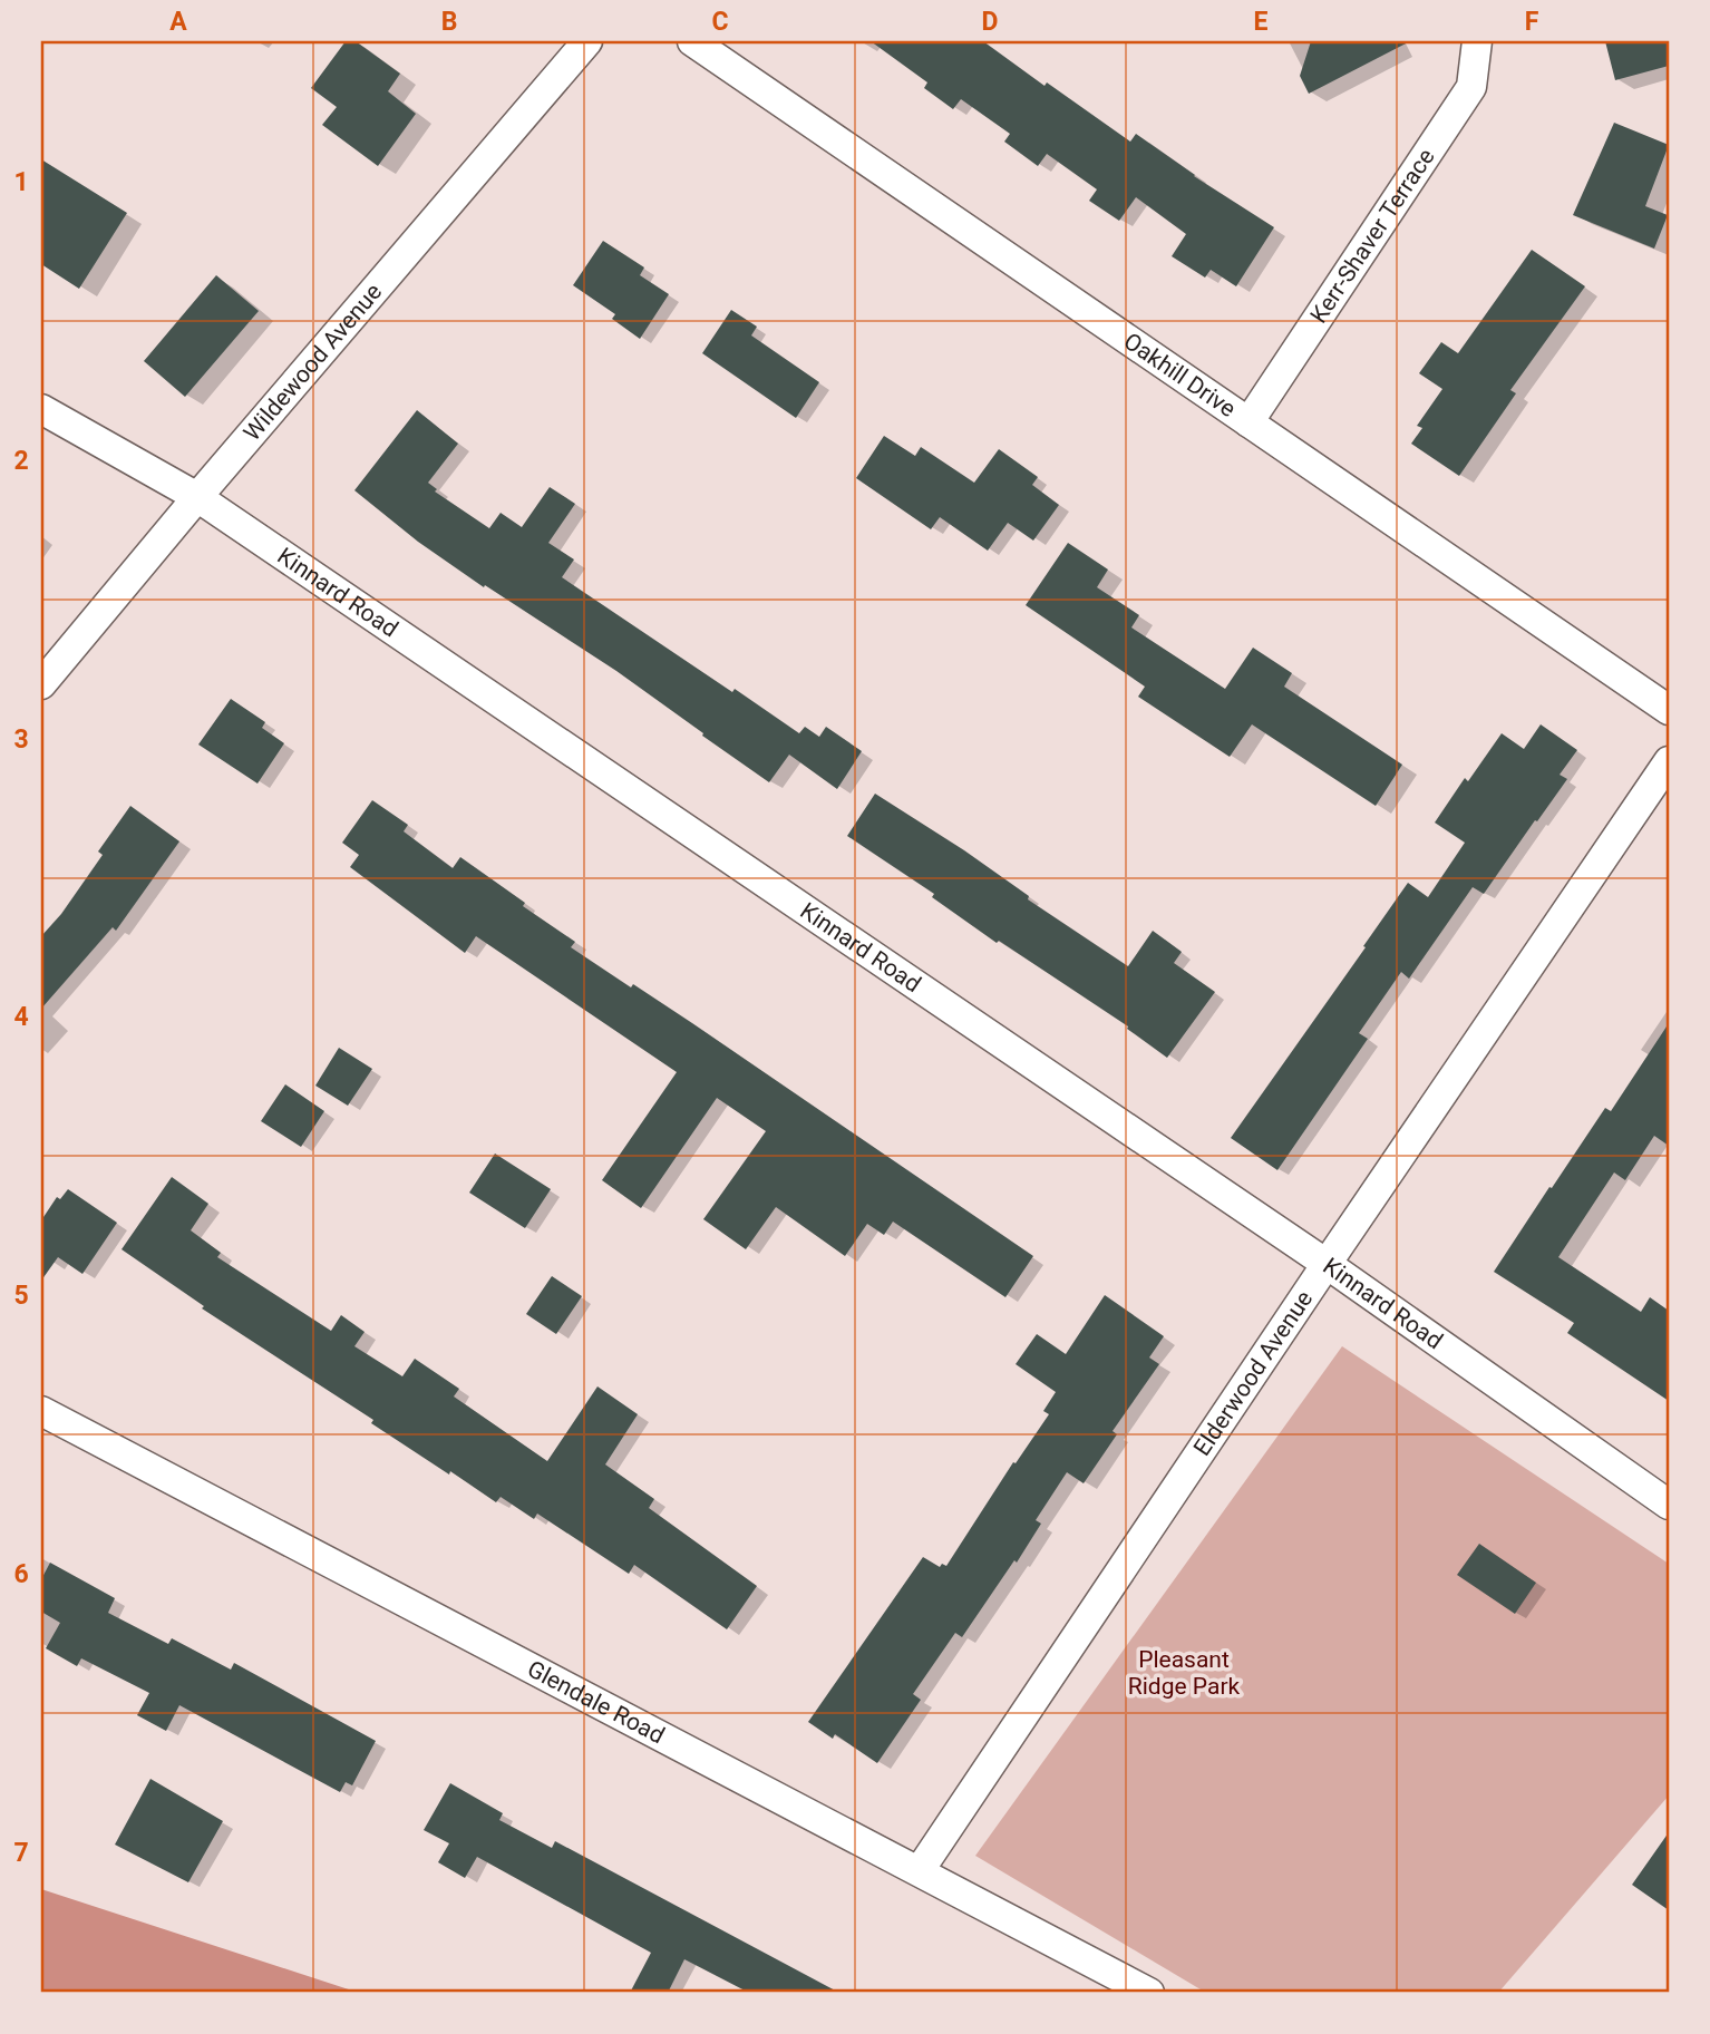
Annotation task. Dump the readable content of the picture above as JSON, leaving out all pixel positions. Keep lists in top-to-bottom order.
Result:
{
  "streets": {
    "street": [
      "Kerr-Shaver Terrace",
      "Wildewood Avenue",
      "Oakhill Drive",
      "Kinnard Road",
      "Elderwood Avenue",
      "Glendale Road"
    ]
  },
  "crossings": [
    ["Kerr-Shaver Terrace", "Oakhill Drive"],
    ["Wildewood Avenue", "Kinnard Road"],
    ["Kinnard Road", "Elderwood Avenue"],
    ["Elderwood Avenue", "Glendale Road"]
  ],
  "parks": ["Pleasant Ridge Park"],
  "grid": {
    "columns": [
      "A",
      "B",
      "C",
      "D",
      "E",
      "F"
    ],
    "rows": [
      "1",
      "2",
      "3",
      "4",
      "5",
      "6",
      "7"
    ]
  }
}
